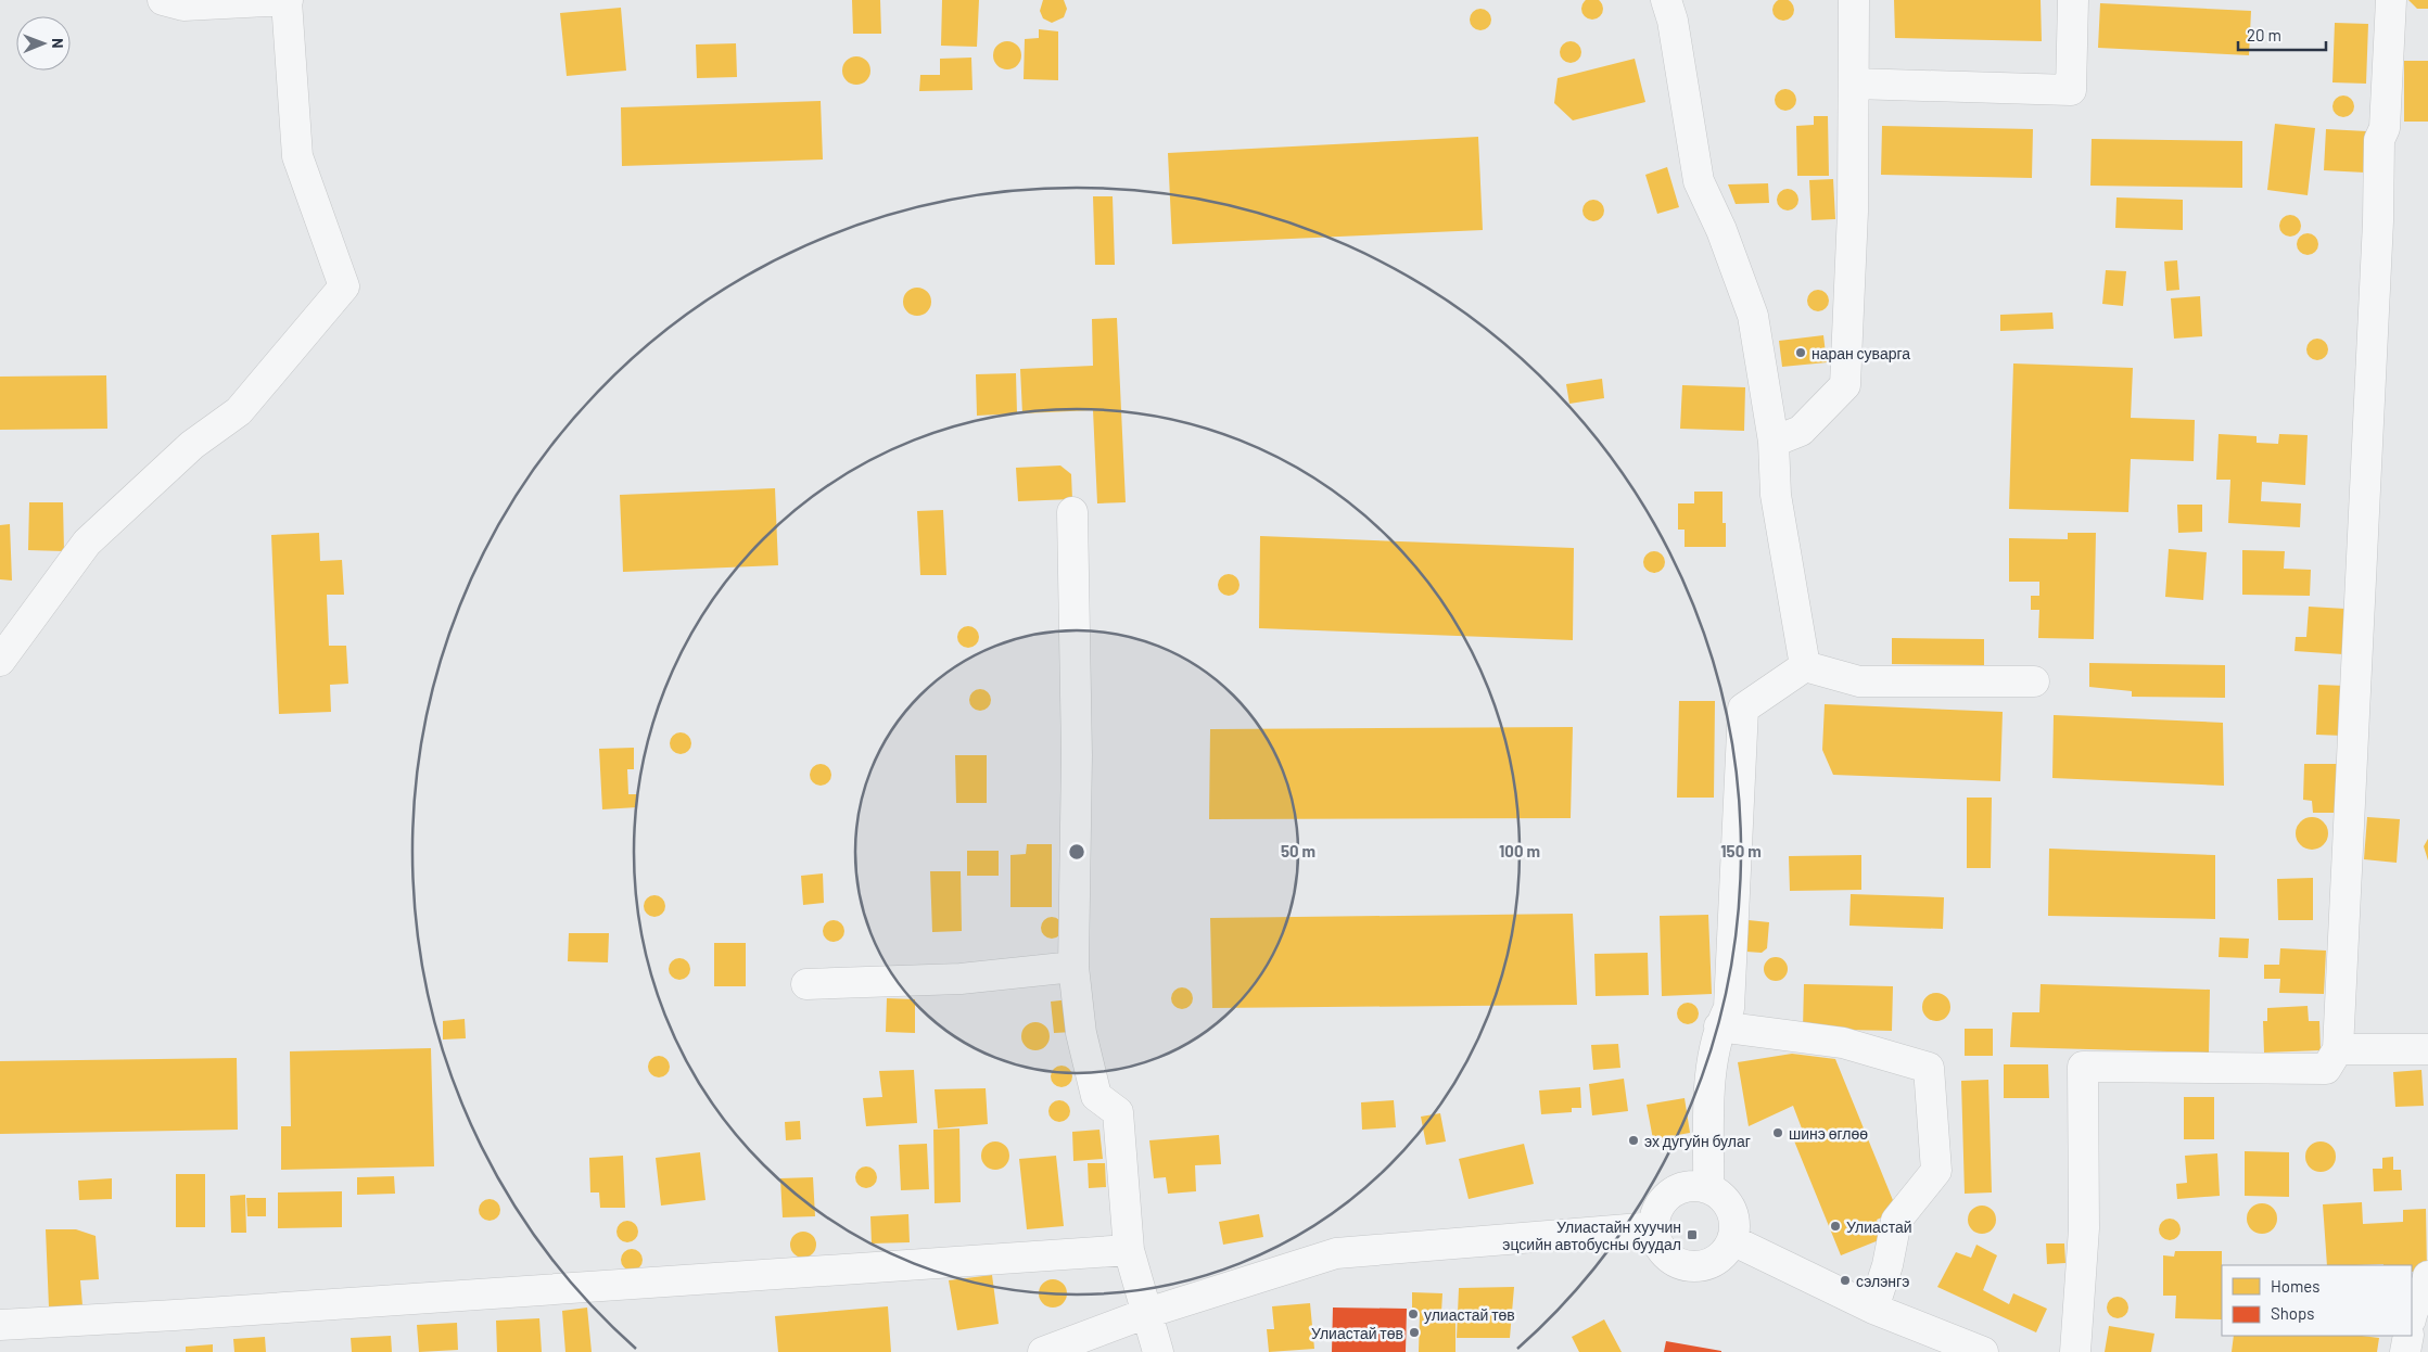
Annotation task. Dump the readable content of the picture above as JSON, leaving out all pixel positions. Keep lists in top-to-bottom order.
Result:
{
  "places": {
    "other": [
      "наран суварга",
      "шинэ өглөө",
      "эх дугуйн булаг",
      "Улиастай",
      "сэлэнгэ",
      "улиастай төв",
      "Улиастай төв"
    ],
    "transit": ["Улиастайн хуучин эцсийн автобусны буудал"]
  },
  "legend": ["Homes", "Shops"],
  "scale_bar": "20 m",
  "north": "right",
  "rings": ["50 m", "100 m", "150 m"]
}
